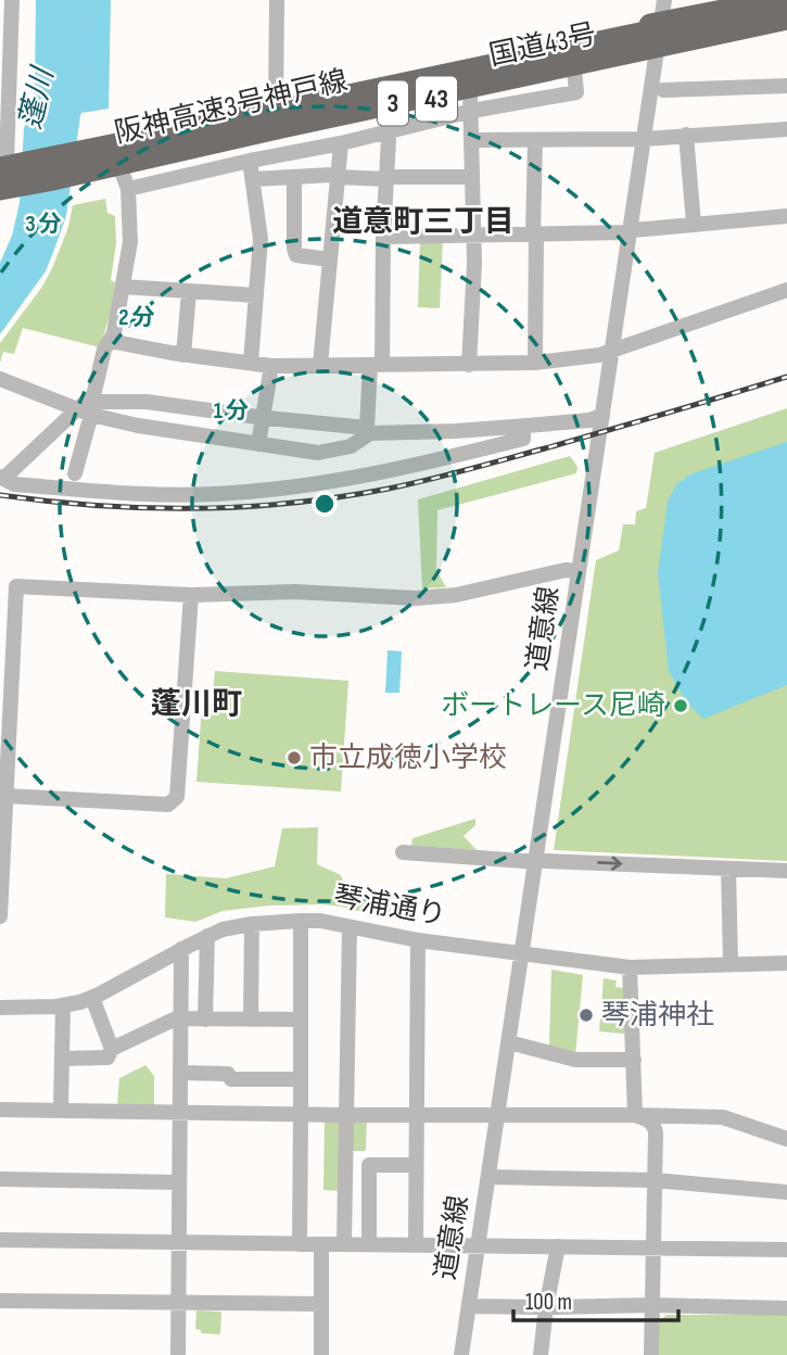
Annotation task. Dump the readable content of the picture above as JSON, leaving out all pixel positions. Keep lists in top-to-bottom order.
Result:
{
  "streets": {
    "highway": [
      "国道43号",
      "43",
      "3",
      "阪神高速3号神戸線"
    ],
    "street": ["道意線", "琴浦通り"]
  },
  "crossings": [
    ["国道43号", "阪神高速3号神戸線"],
    ["国道43号", "道意線"],
    ["道意線", "琴浦通り"]
  ],
  "districts": ["道意町三丁目", "蓬川町"],
  "water": ["蓬川"],
  "places": ["ボートレース尼崎", "市立成徳小学校", "琴浦神社"],
  "scale_bar": "100 m",
  "rings": ["3 分", "2 分", "1 分"]
}
